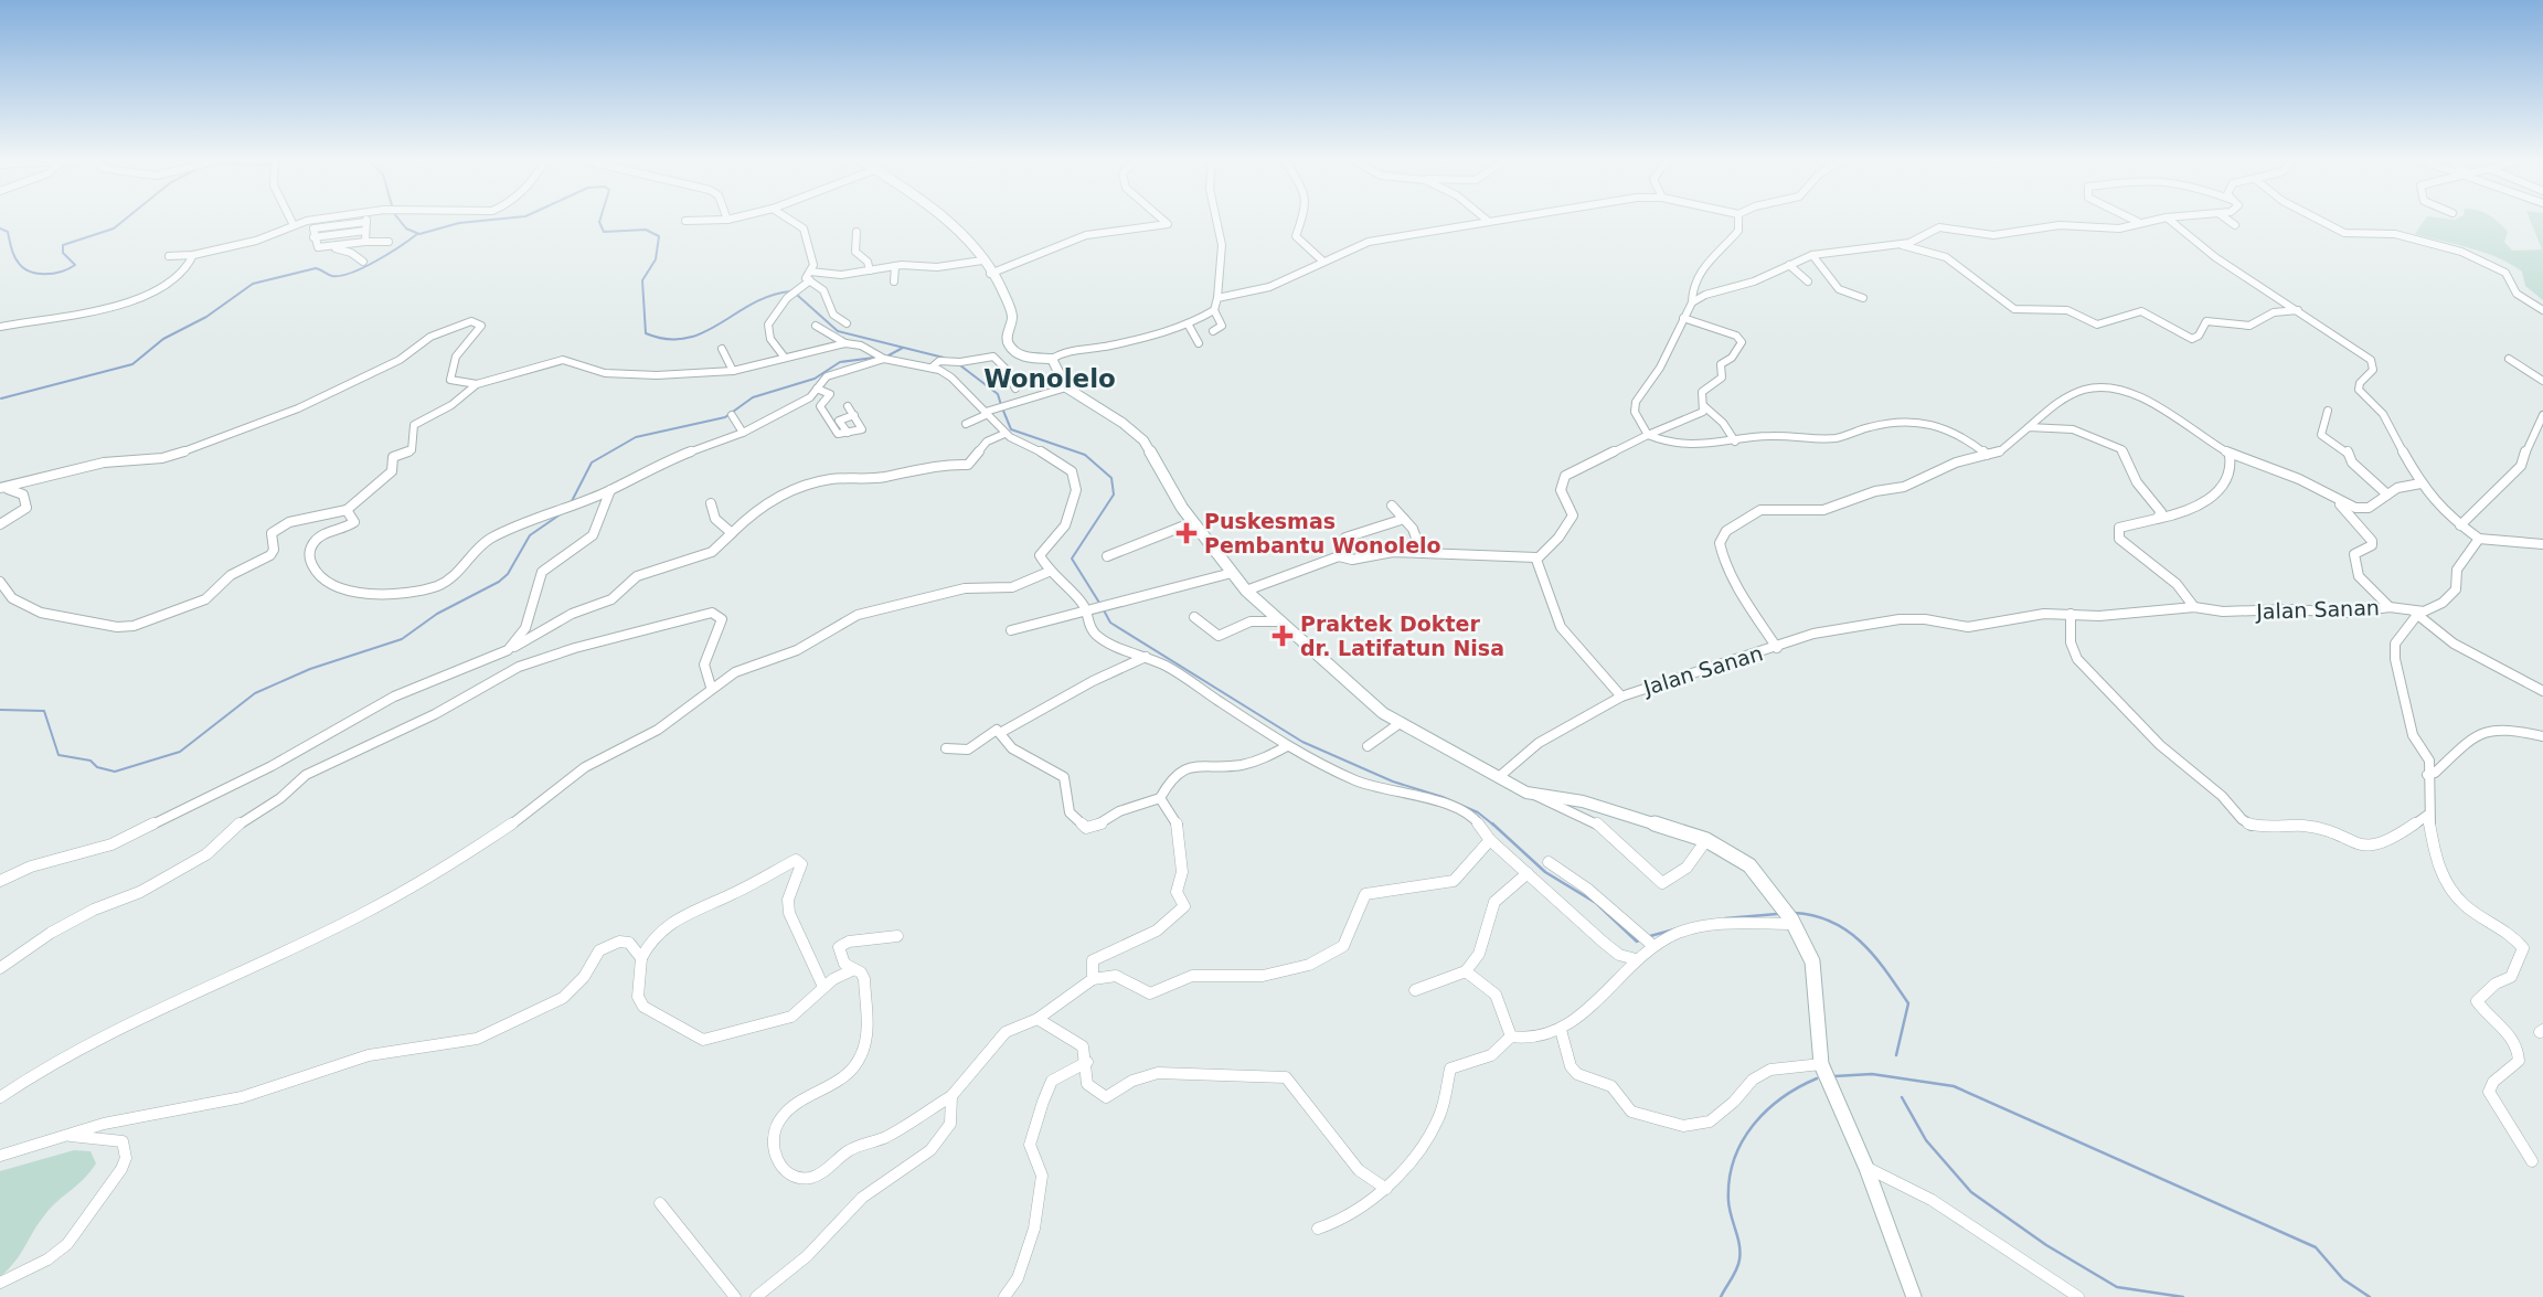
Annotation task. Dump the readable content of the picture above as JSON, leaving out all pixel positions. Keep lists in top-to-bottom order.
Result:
{
  "streets": {
    "street": ["Jalan Sanan"]
  },
  "districts": ["Wonolelo"],
  "places": {
    "health": ["Puskesmas Pembantu Wonolelo", "Praktek Dokter dr. Latifatun Nisa"]
  }
}
